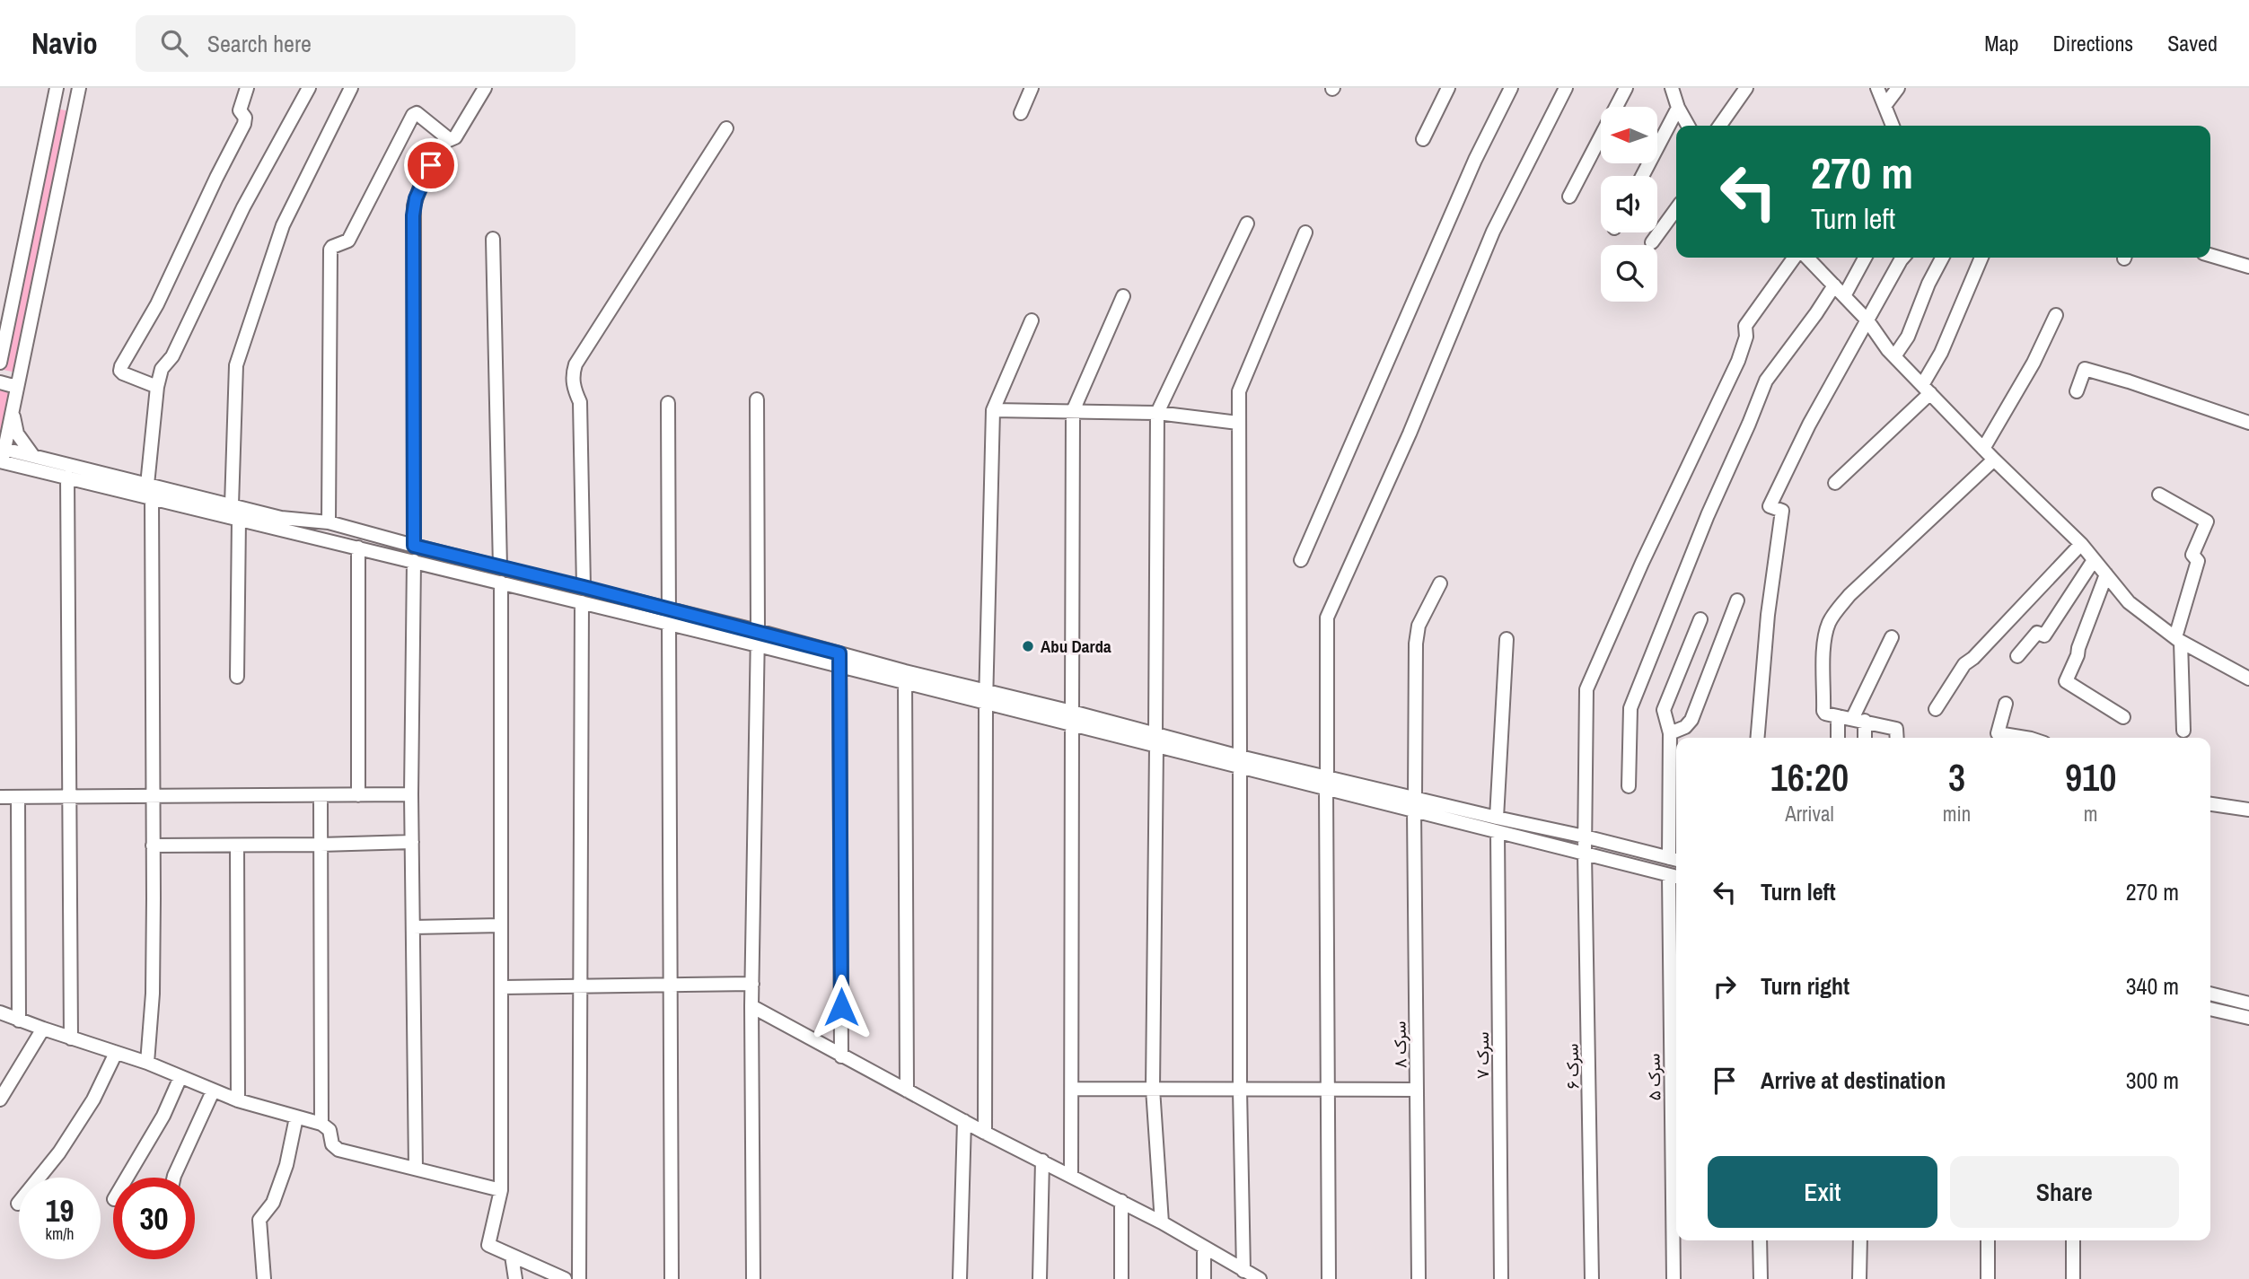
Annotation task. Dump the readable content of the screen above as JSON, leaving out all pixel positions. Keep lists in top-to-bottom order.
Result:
{
  "streets": {
    "street": [
      "سرک ۸",
      "سرک ۷",
      "سرک ۶",
      "سرک ۵"
    ]
  },
  "places": ["Abu Darda"],
  "north": "left",
  "page": {
    "header": "Navio",
    "search": "Search here",
    "nav": ["Map", "Directions", "Saved"],
    "turn": ["270 m", "Turn left"],
    "eta": [
      "16:20",
      "Arrival",
      "3",
      "min",
      "910",
      "m"
    ],
    "list": [
      {
        "name": "Turn left",
        "value": "270 m"
      },
      {
        "name": "Turn right",
        "value": "340 m"
      },
      {
        "name": "Arrive at destination",
        "value": "300 m"
      }
    ],
    "buttons": ["Exit", "Share"],
    "speed": "19 km/h",
    "limit": "30"
  }
}
